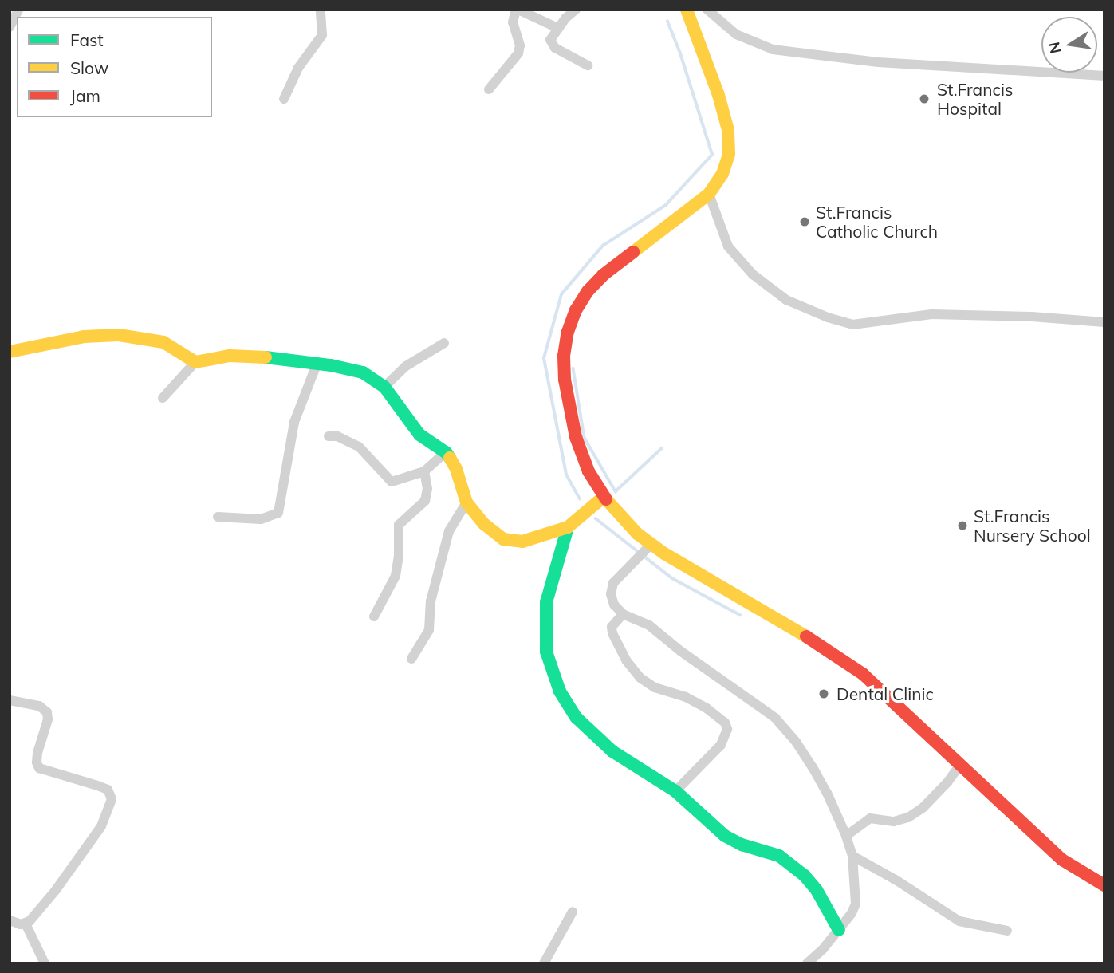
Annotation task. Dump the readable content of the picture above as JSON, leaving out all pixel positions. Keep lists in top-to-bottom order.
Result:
{
  "places": [
    "St.Francis Hospital",
    "St.Francis Catholic Church",
    "St.Francis Nursery School",
    "Dental Clinic"
  ],
  "legend": ["Fast", "Slow", "Jam"],
  "north": "left"
}
